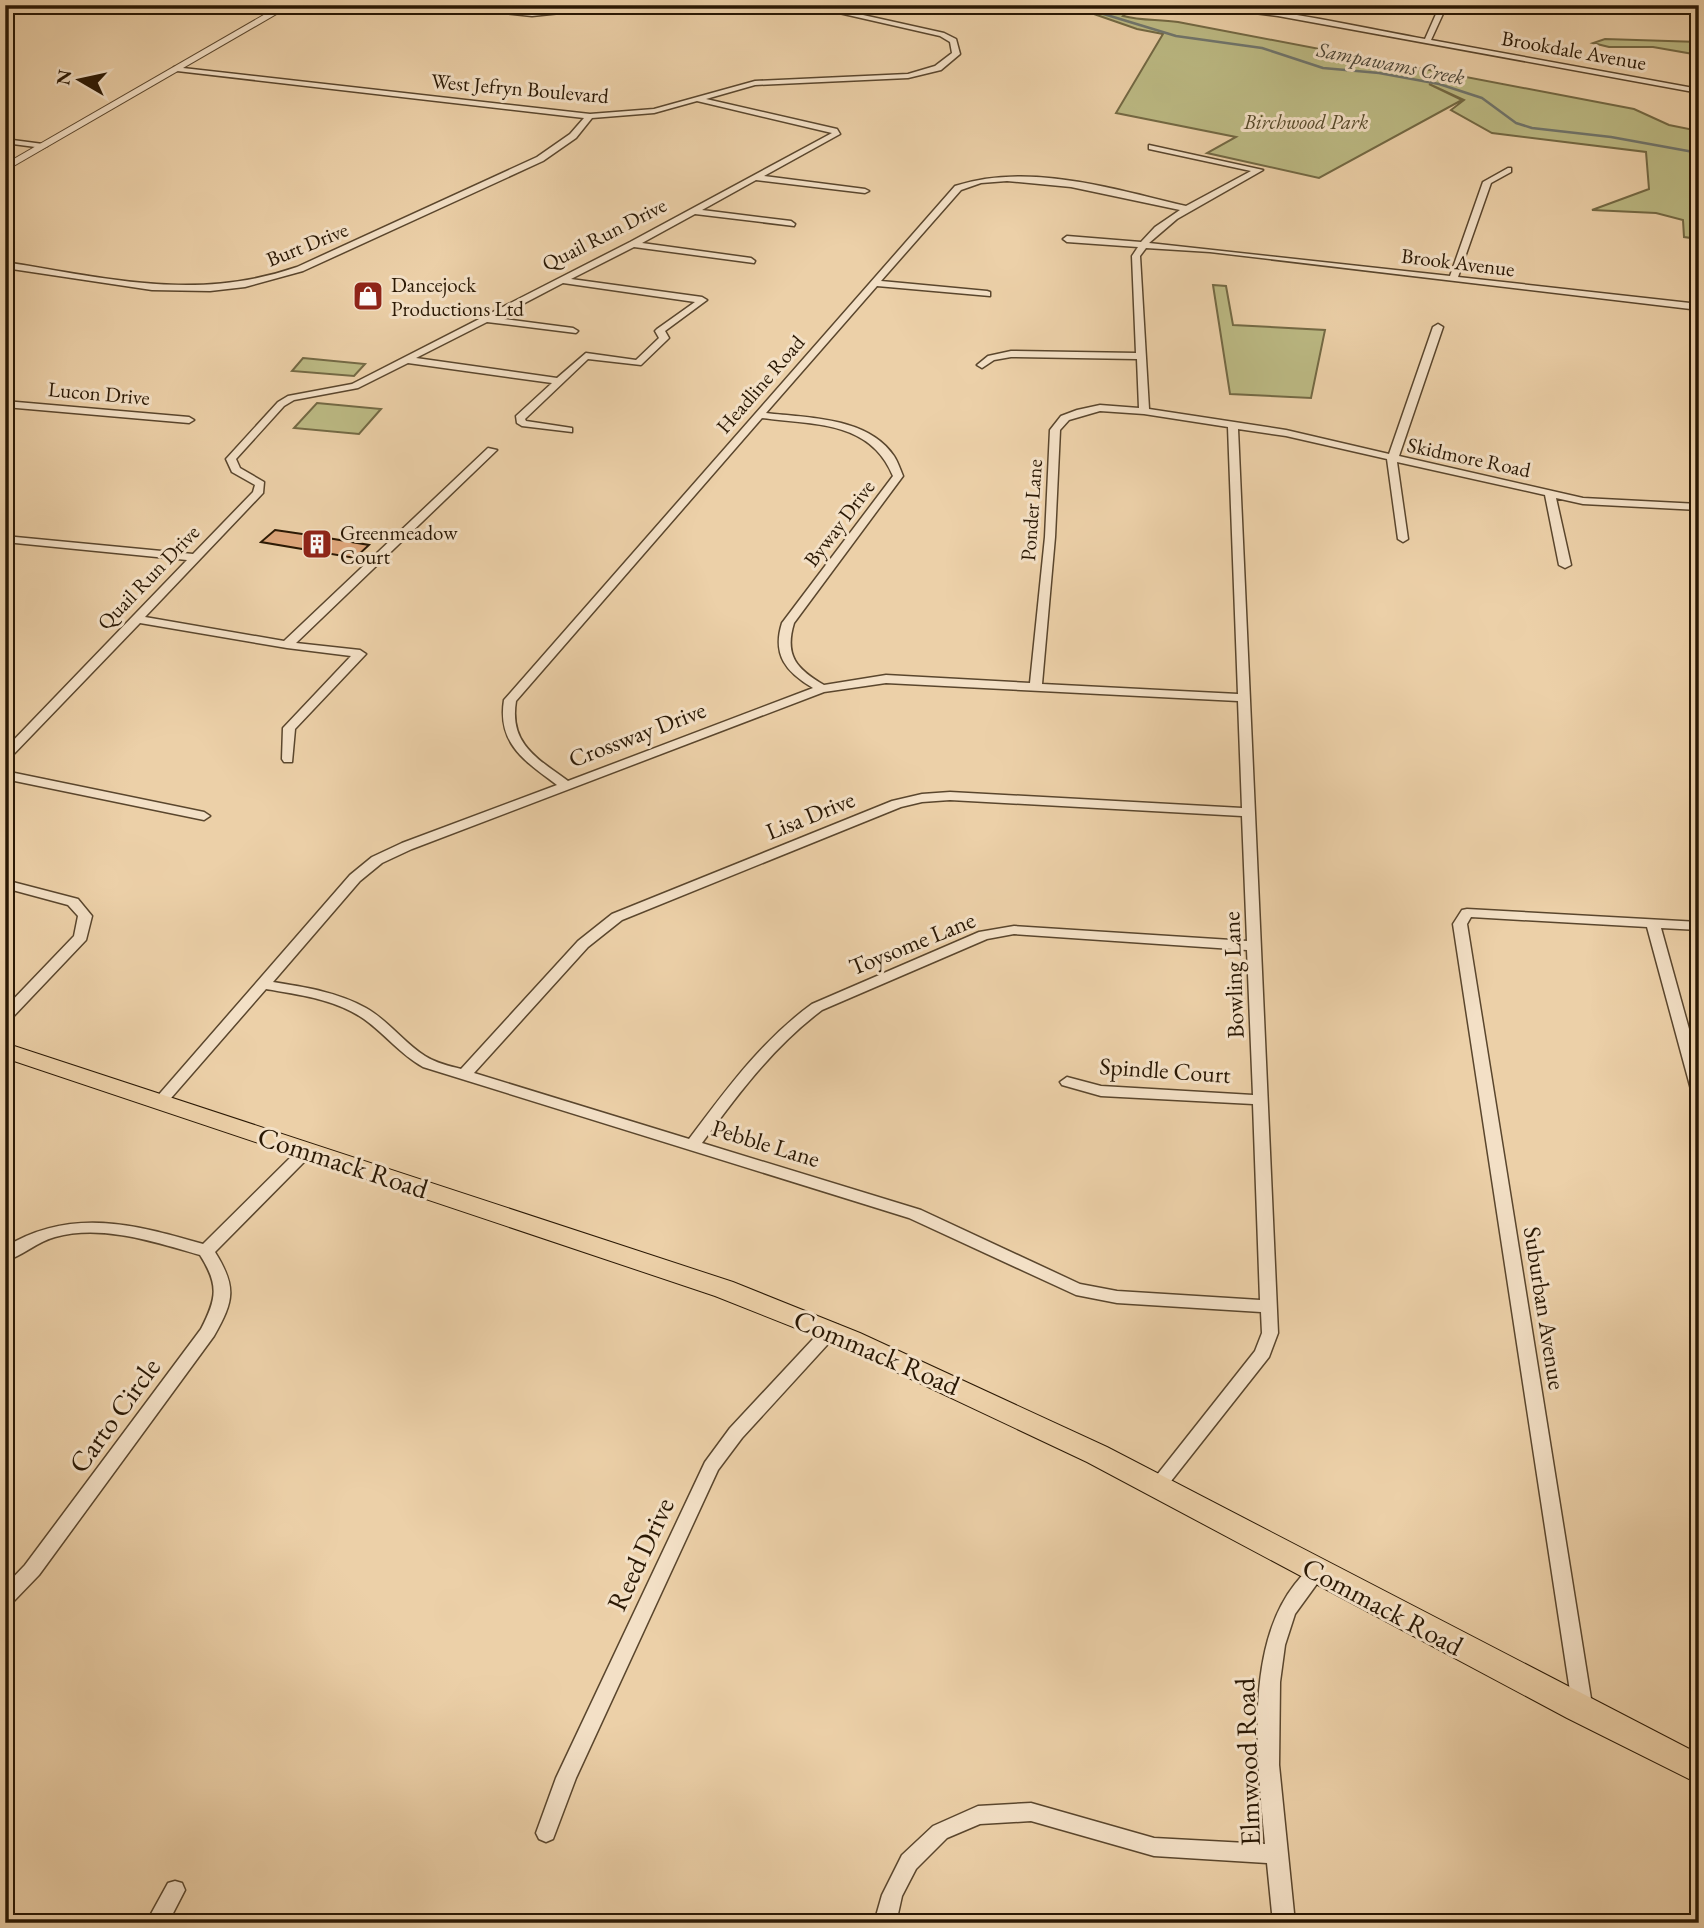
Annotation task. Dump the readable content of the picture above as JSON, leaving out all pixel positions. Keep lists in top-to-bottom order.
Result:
{
  "streets": {
    "main road": ["Commack Road"],
    "street": [
      "Brookdale Avenue",
      "West Jefryn Boulevard",
      "Quail Run Drive",
      "Burt Drive",
      "Brook Avenue",
      "Headline Road",
      "Lucon Drive",
      "Skidmore Road",
      "Ponder Lane",
      "Byway Drive",
      "Crossway Drive",
      "Lisa Drive",
      "Toysome Lane",
      "Bowling Lane",
      "Spindle Court",
      "Pebble Lane",
      "Suburban Avenue",
      "Carto Circle",
      "Reed Drive",
      "Elmwood Road"
    ]
  },
  "crossings": [
    ["West Jefryn Boulevard", "Quail Run Drive"],
    ["West Jefryn Boulevard", "Burt Drive"],
    ["Headline Road", "Byway Drive"],
    ["Headline Road", "Crossway Drive"],
    ["Skidmore Road", "Ponder Lane"],
    ["Skidmore Road", "Bowling Lane"],
    ["Ponder Lane", "Crossway Drive"],
    ["Byway Drive", "Crossway Drive"],
    ["Crossway Drive", "Bowling Lane"],
    ["Crossway Drive", "Pebble Lane"],
    ["Crossway Drive", "Commack Road"],
    ["Lisa Drive", "Bowling Lane"],
    ["Lisa Drive", "Pebble Lane"],
    ["Toysome Lane", "Bowling Lane"],
    ["Toysome Lane", "Pebble Lane"],
    ["Bowling Lane", "Spindle Court"],
    ["Bowling Lane", "Pebble Lane"],
    ["Bowling Lane", "Commack Road"],
    ["Commack Road", "Suburban Avenue"],
    ["Commack Road", "Reed Drive"],
    ["Commack Road", "Elmwood Road"]
  ],
  "water": ["Sampawams Creek"],
  "parks": ["Birchwood Park"],
  "places": {
    "shop": ["Dancejock Productions Ltd"],
    "building": ["Greenmeadow Court"]
  },
  "north": "left"
}
